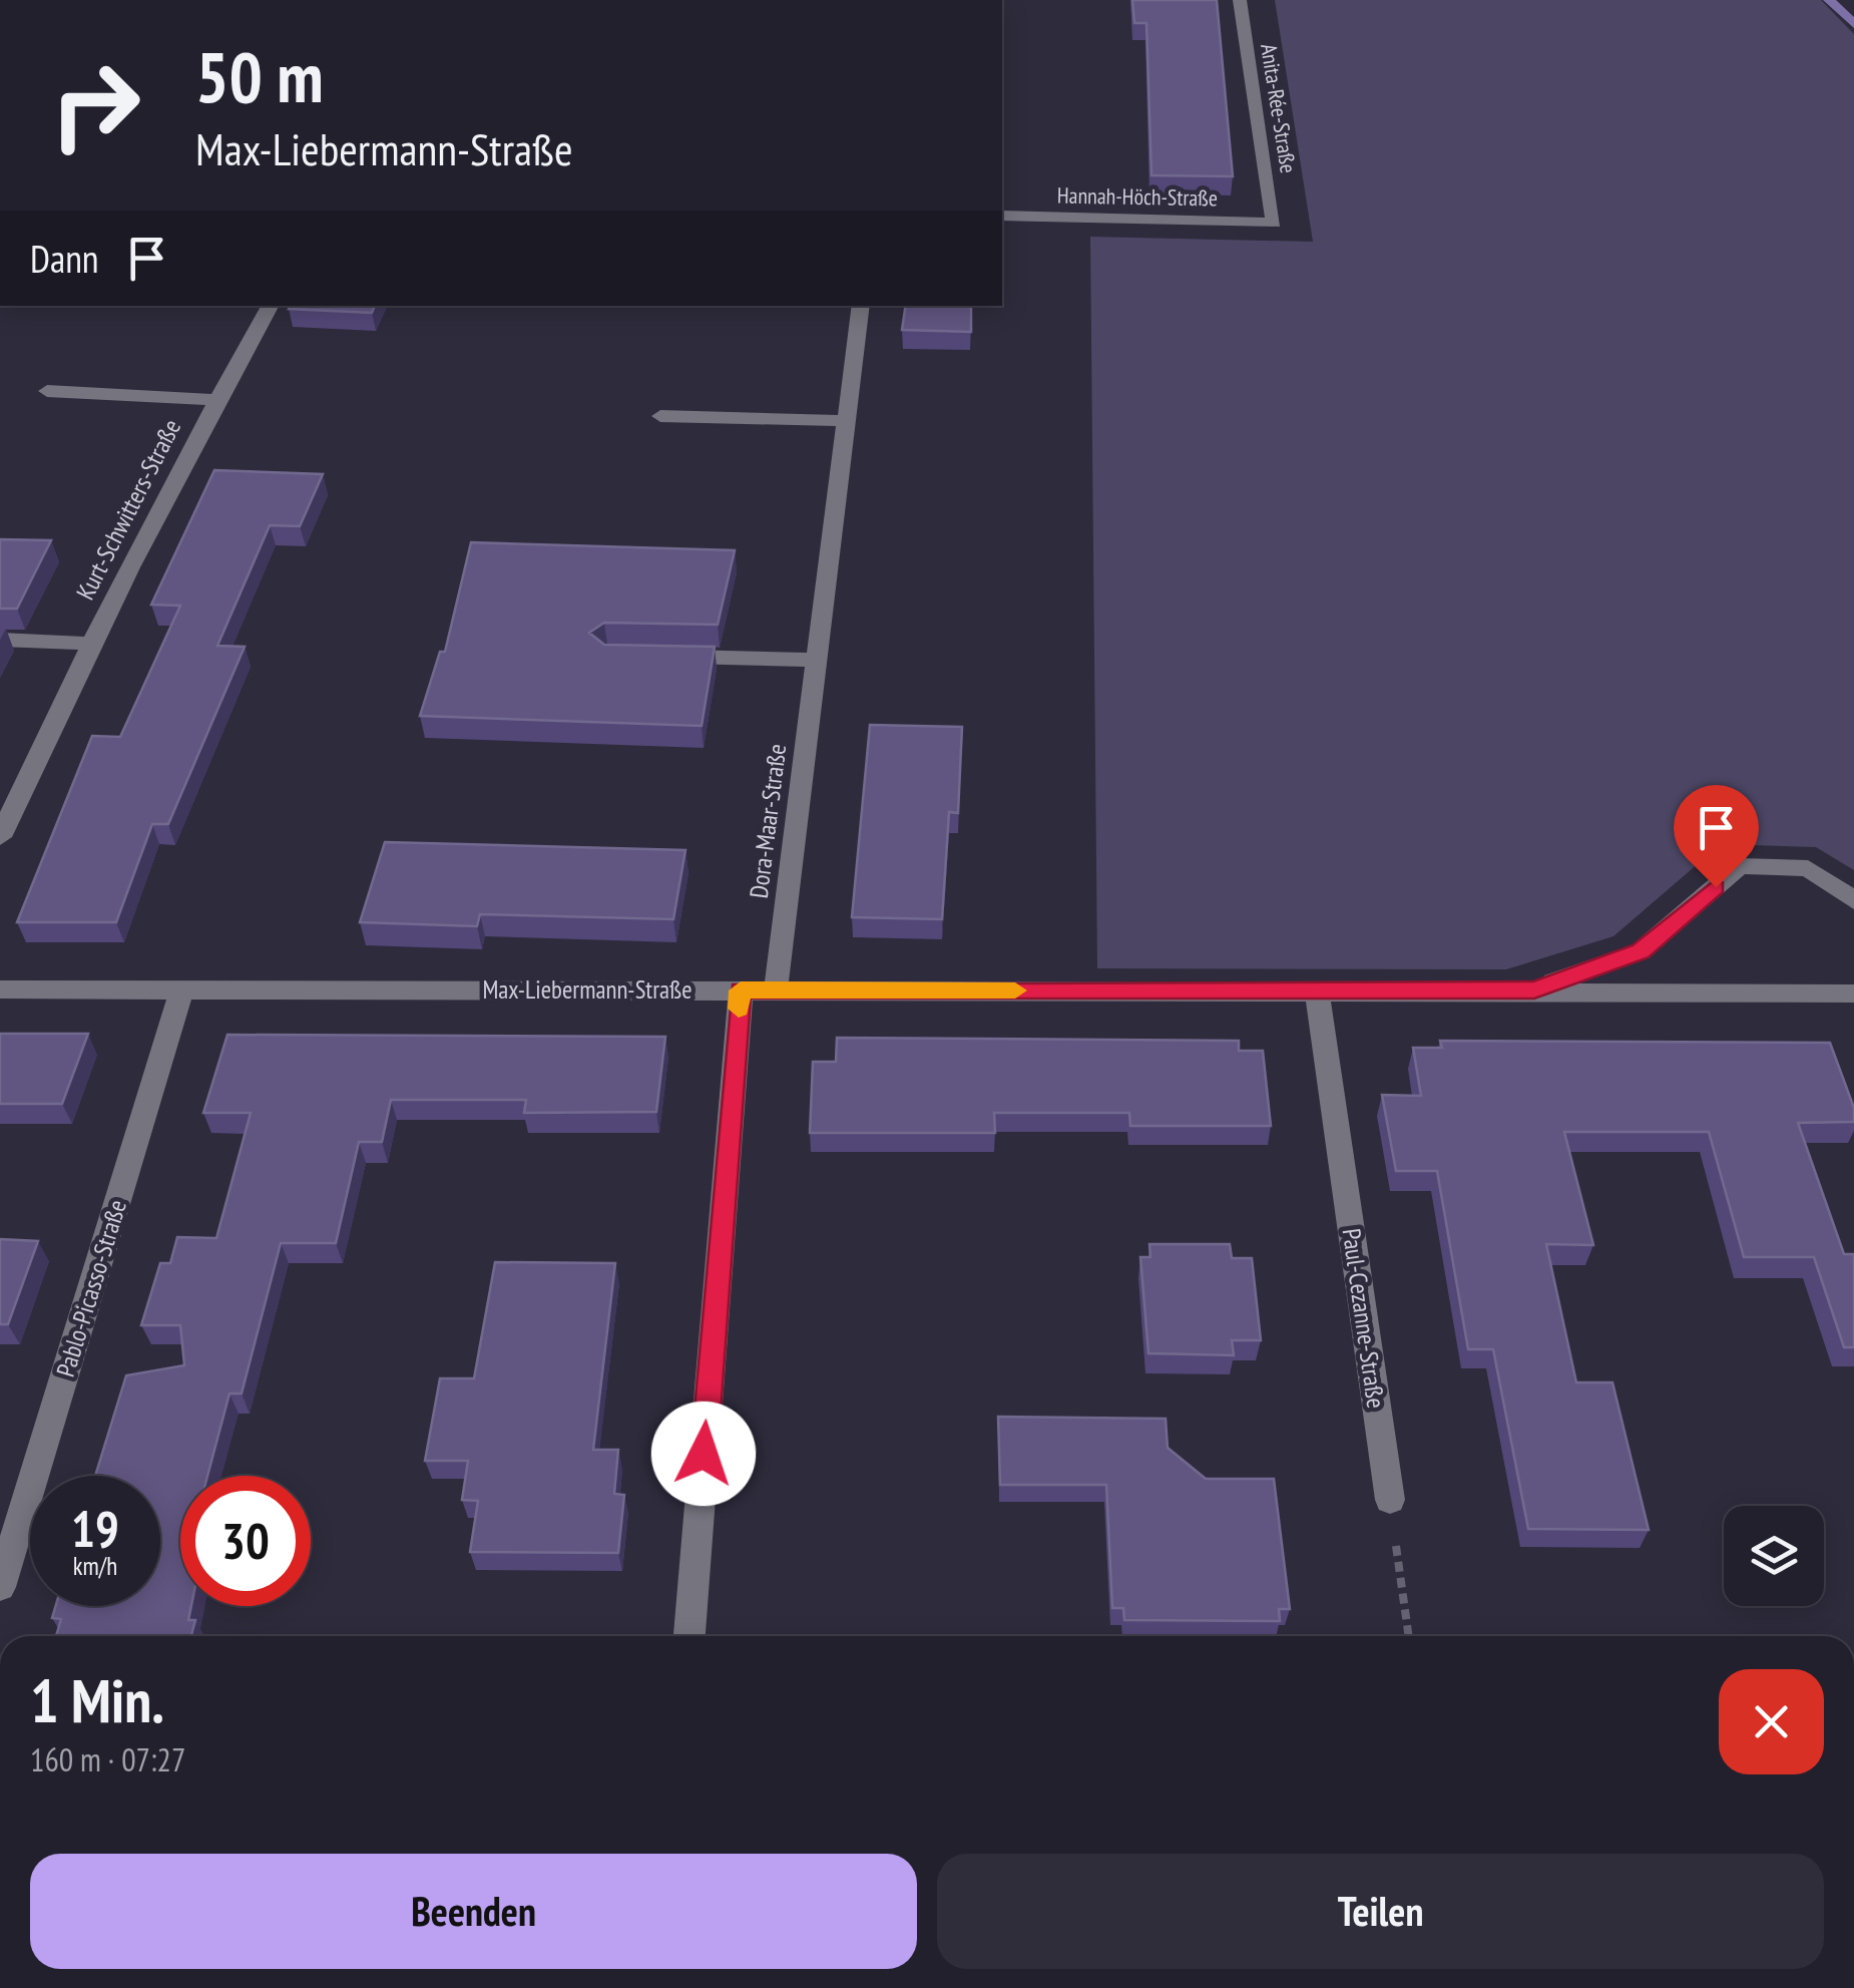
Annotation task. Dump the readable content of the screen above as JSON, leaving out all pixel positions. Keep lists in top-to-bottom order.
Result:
{
  "streets": {
    "street": [
      "Anita-Rée-Straße",
      "Hannah-Höch-Straße",
      "Kurt-Schwitters-Straße",
      "Dora-Maar-Straße",
      "Max-Liebermann-Straße",
      "Pablo-Picasso-Straße",
      "Paul-Cezanne-Straße"
    ]
  },
  "crossings": [
    ["Anita-Rée-Straße", "Hannah-Höch-Straße"],
    ["Dora-Maar-Straße", "Max-Liebermann-Straße"],
    ["Max-Liebermann-Straße", "Pablo-Picasso-Straße"],
    ["Max-Liebermann-Straße", "Paul-Cezanne-Straße"]
  ],
  "page": {
    "turn": ["50 m", "Max-Liebermann-Straße"],
    "then": "Dann",
    "speed": "19 km/h",
    "limit": "30",
    "heading": ["1 Min.", "160 m · 07:27"],
    "buttons": ["Beenden", "Teilen"]
  }
}
